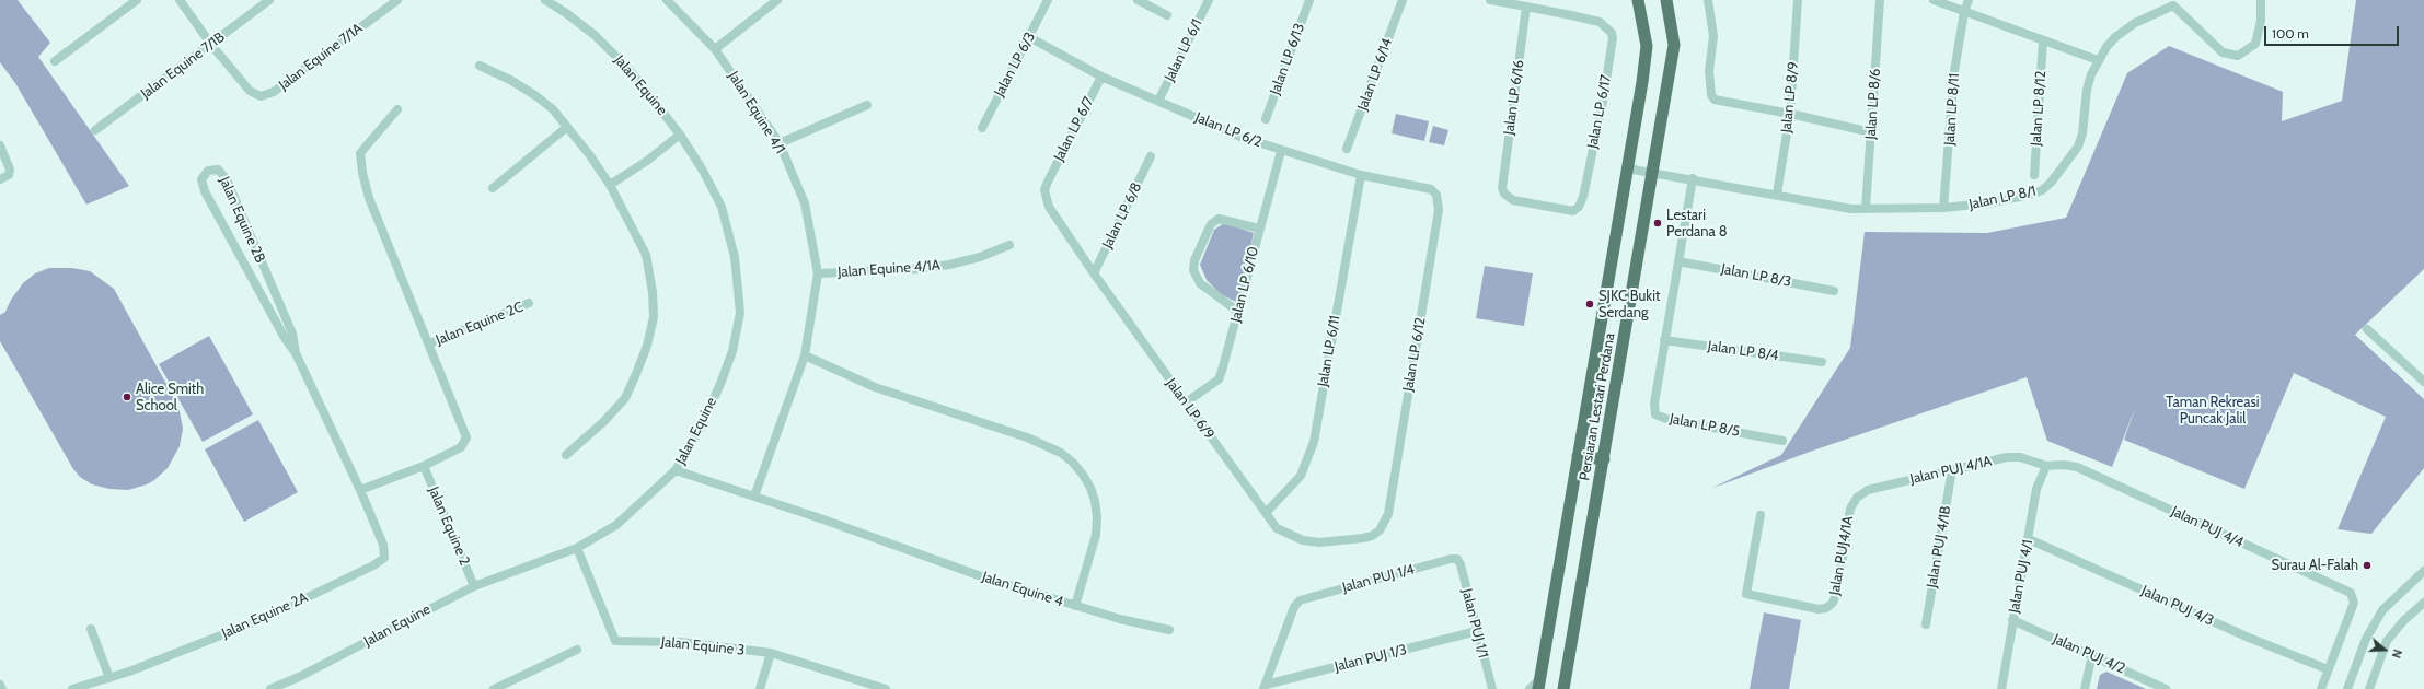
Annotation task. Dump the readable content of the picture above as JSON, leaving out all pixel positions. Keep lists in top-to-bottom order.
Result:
{
  "streets": {
    "main road": ["Persiaran Lestari Perdana"],
    "street": [
      "Jalan LP 6/1",
      "Jalan Equine 7/1A",
      "Jalan LP 6/13",
      "Jalan LP 6/3",
      "Jalan Equine 7/1B",
      "Jalan LP 6/14",
      "Jalan Equine",
      "Jalan LP 6/16",
      "Jalan LP 8/9",
      "Jalan LP 8/6",
      "Jalan LP 8/12",
      "Jalan LP 8/11",
      "Jalan LP 6/17",
      "Jalan Equine 4/1",
      "Jalan LP 6/7",
      "Jalan LP 6/2",
      "Jalan LP 8/1",
      "Jalan LP 6/8",
      "Jalan Equine 2B",
      "Jalan Equine 4/1A",
      "Jalan LP 8/3",
      "Jalan LP 6/10",
      "Jalan Equine 2C",
      "Jalan LP 6/11",
      "Jalan LP 8/4",
      "Jalan LP 6/12",
      "Jalan LP 6/9",
      "Jalan LP 8/5",
      "Jalan PUJ 4/1A",
      "Jalan Equine 2",
      "Jalan PUJ 4/4",
      "Jalan PUJ 4/1B",
      "Jalan PUJ4/1A",
      "Jalan PUJ 4/1",
      "Jalan PUJ 1/4",
      "Jalan Equine 4",
      "Jalan PUJ 4/3",
      "Jalan Equine 2A",
      "Jalan PUJ 1/1",
      "Jalan Equine 3",
      "Jalan PUJ 4/2",
      "Jalan PUJ 1/3"
    ]
  },
  "crossings": [
    ["Jalan LP 6/1", "Jalan LP 6/2"],
    ["Jalan Equine 7/1A", "Jalan Equine 7/1B"],
    ["Jalan LP 6/3", "Jalan LP 6/2"],
    ["Jalan Equine", "Jalan Equine 2"],
    ["Jalan Equine", "Jalan Equine 4"],
    ["Jalan Equine", "Jalan Equine 3"],
    ["Jalan LP 6/16", "Jalan LP 6/17"],
    ["Jalan LP 8/9", "Jalan LP 8/1"],
    ["Jalan LP 8/6", "Jalan LP 8/1"],
    ["Jalan LP 8/11", "Jalan LP 8/1"],
    ["Jalan Equine 4/1", "Jalan Equine 4/1A"],
    ["Jalan Equine 4/1", "Jalan Equine 4"],
    ["Jalan LP 6/7", "Jalan LP 6/2"],
    ["Jalan LP 6/7", "Jalan LP 6/9"],
    ["Jalan LP 6/2", "Jalan LP 6/10"],
    ["Jalan LP 6/2", "Jalan LP 6/11"],
    ["Jalan LP 6/2", "Jalan LP 6/12"],
    ["Jalan LP 8/1", "Persiaran Lestari Perdana"],
    ["Jalan LP 8/1", "Jalan LP 8/5"],
    ["Jalan LP 6/8", "Jalan LP 6/9"],
    ["Jalan Equine 2B", "Jalan Equine 2A"],
    ["Jalan LP 8/3", "Jalan LP 8/5"],
    ["Jalan LP 6/10", "Jalan LP 6/9"],
    ["Jalan LP 6/11", "Jalan LP 6/9"],
    ["Jalan LP 8/4", "Jalan LP 8/5"],
    ["Jalan LP 6/12", "Jalan LP 6/9"],
    ["Jalan PUJ 4/1A", "Jalan PUJ 4/4"],
    ["Jalan PUJ 4/1A", "Jalan PUJ 4/1B"],
    ["Jalan PUJ 4/1A", "Jalan PUJ4/1A"],
    ["Jalan PUJ 4/1A", "Jalan PUJ 4/1"],
    ["Jalan PUJ 4/4", "Jalan PUJ 4/1"],
    ["Jalan PUJ 4/4", "Jalan PUJ 4/3"],
    ["Jalan PUJ 4/1", "Jalan PUJ 4/3"],
    ["Jalan PUJ 4/1", "Jalan PUJ 4/2"],
    ["Jalan PUJ 1/4", "Jalan PUJ 1/1"],
    ["Jalan PUJ 1/4", "Jalan PUJ 1/3"],
    ["Jalan PUJ 1/1", "Jalan PUJ 1/3"]
  ],
  "parks": ["Taman Rekreasi Puncak Jalil"],
  "places": [
    "Lestari Perdana 8",
    "SJKC Bukit Serdang",
    "Alice Smith School",
    "Surau Al-Falah"
  ],
  "scale_bar": "100 m",
  "north": "right"
}
